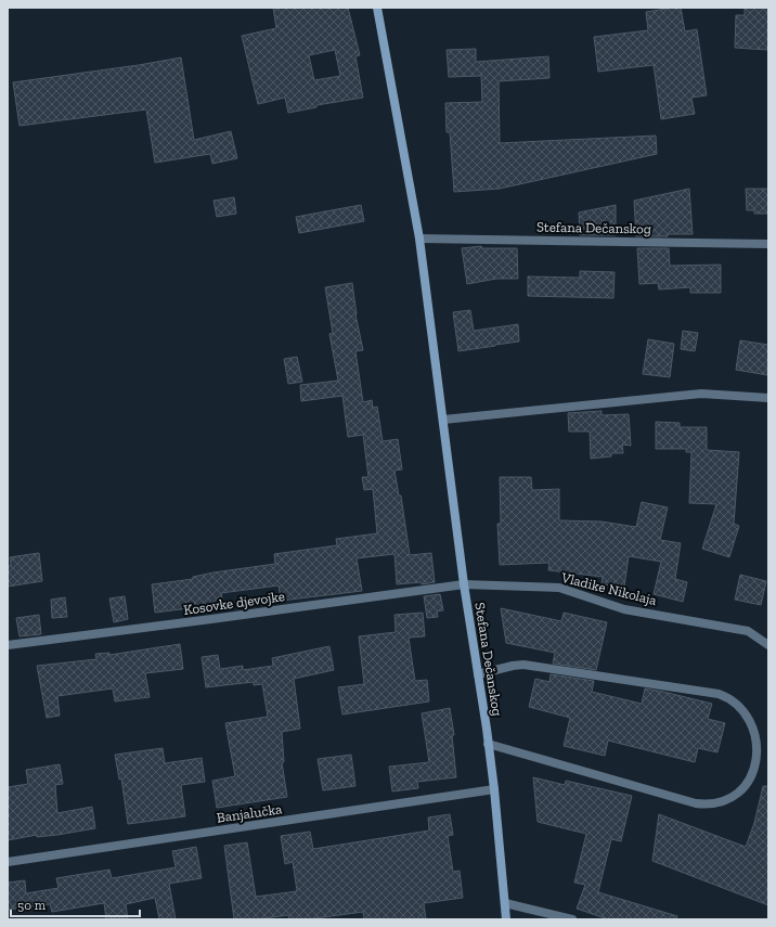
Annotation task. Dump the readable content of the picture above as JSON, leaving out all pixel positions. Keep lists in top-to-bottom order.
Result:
{
  "streets": {
    "main road": ["Stefana Dečanskog"],
    "street": ["Vladike Nikolaja", "Kosovke djevojke", "Banjalučka"]
  },
  "crossings": [
    ["Stefana Dečanskog", "Vladike Nikolaja"],
    ["Stefana Dečanskog", "Kosovke djevojke"],
    ["Stefana Dečanskog", "Banjalučka"],
    ["Vladike Nikolaja", "Kosovke djevojke"]
  ],
  "scale_bar": "50 m"
}
